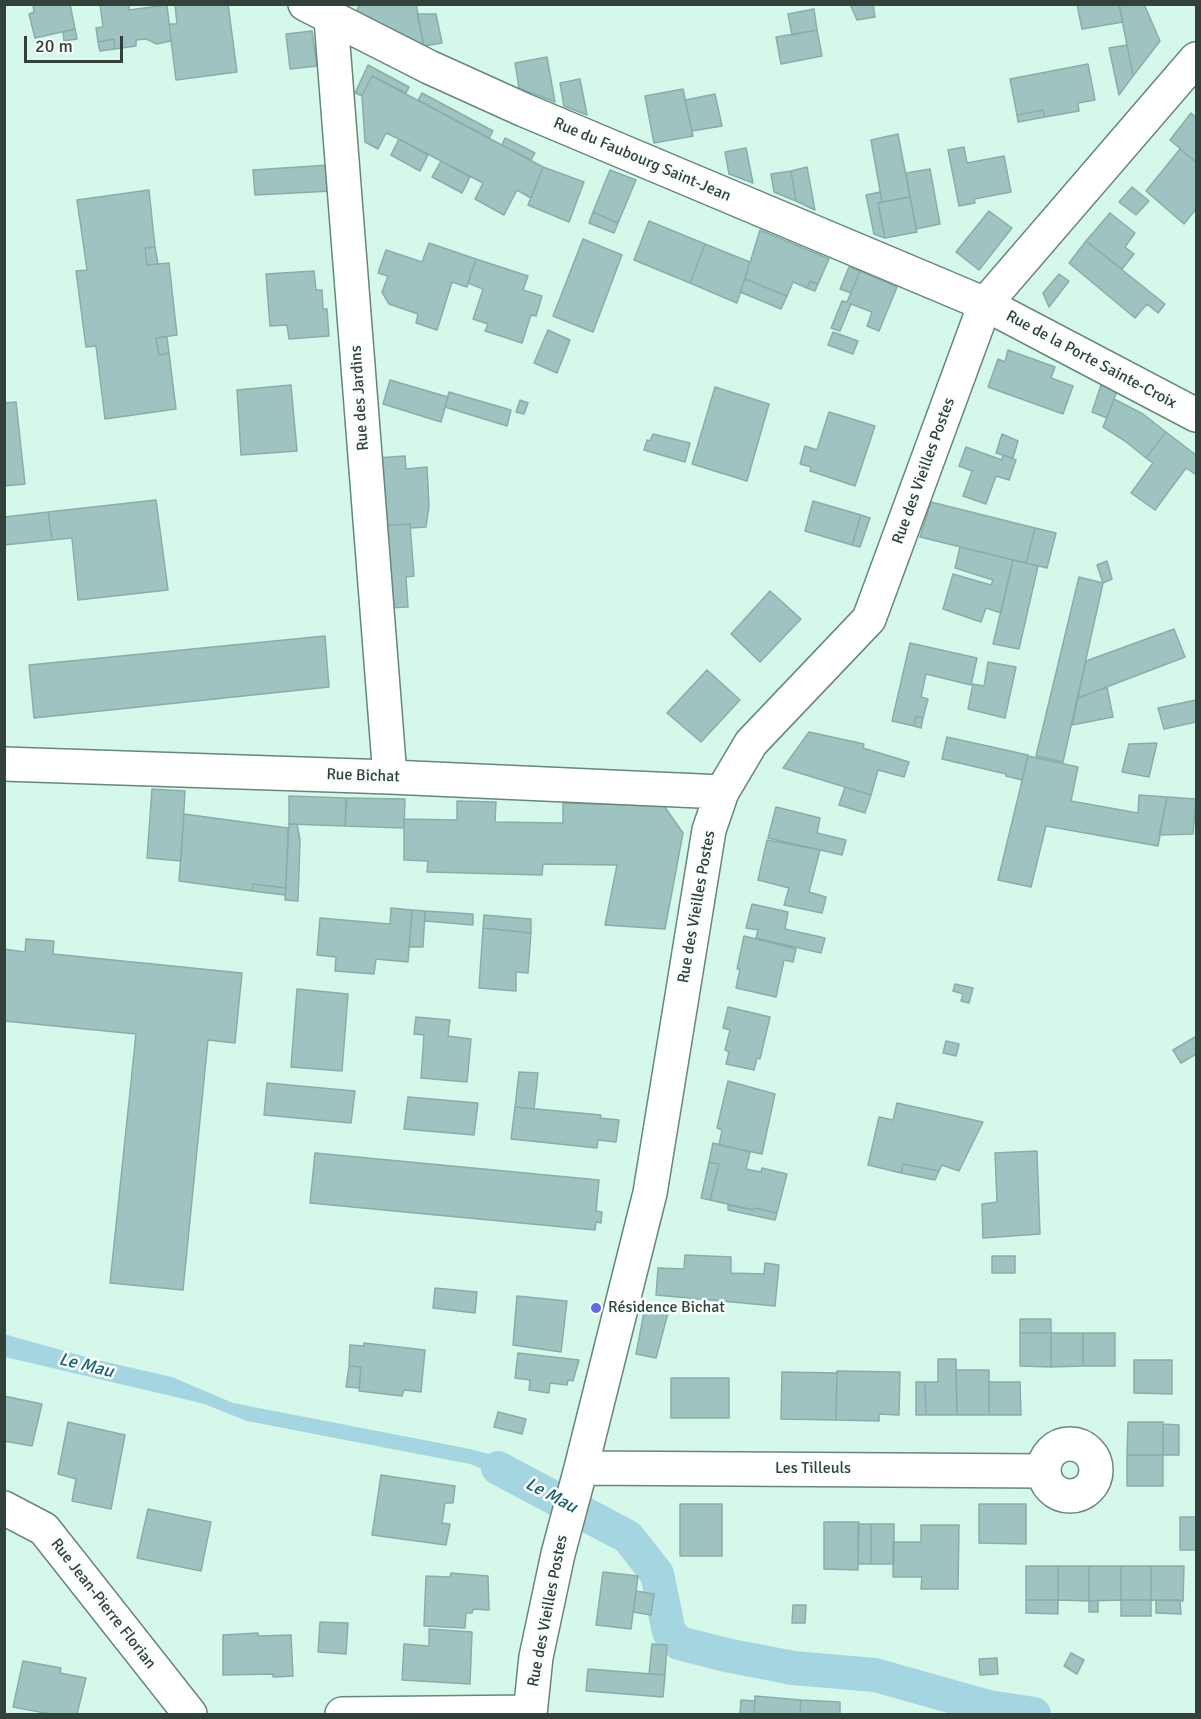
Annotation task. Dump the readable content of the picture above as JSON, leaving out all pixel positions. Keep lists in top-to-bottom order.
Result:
{
  "streets": {
    "street": [
      "Rue du Faubourg Saint-Jean",
      "Rue de la Porte Sainte-Croix",
      "Rue des Jardins",
      "Rue des Vieilles Postes",
      "Rue Bichat",
      "Les Tilleuls",
      "Rue Jean-Pierre Florian"
    ]
  },
  "crossings": [
    ["Rue du Faubourg Saint-Jean", "Rue de la Porte Sainte-Croix"],
    ["Rue du Faubourg Saint-Jean", "Rue des Jardins"],
    ["Rue du Faubourg Saint-Jean", "Rue des Vieilles Postes"],
    ["Rue de la Porte Sainte-Croix", "Rue des Vieilles Postes"],
    ["Rue des Jardins", "Rue Bichat"],
    ["Rue des Vieilles Postes", "Rue Bichat"],
    ["Rue des Vieilles Postes", "Les Tilleuls"]
  ],
  "water": ["Le Mau"],
  "places": ["Résidence Bichat"],
  "scale_bar": "20 m"
}
